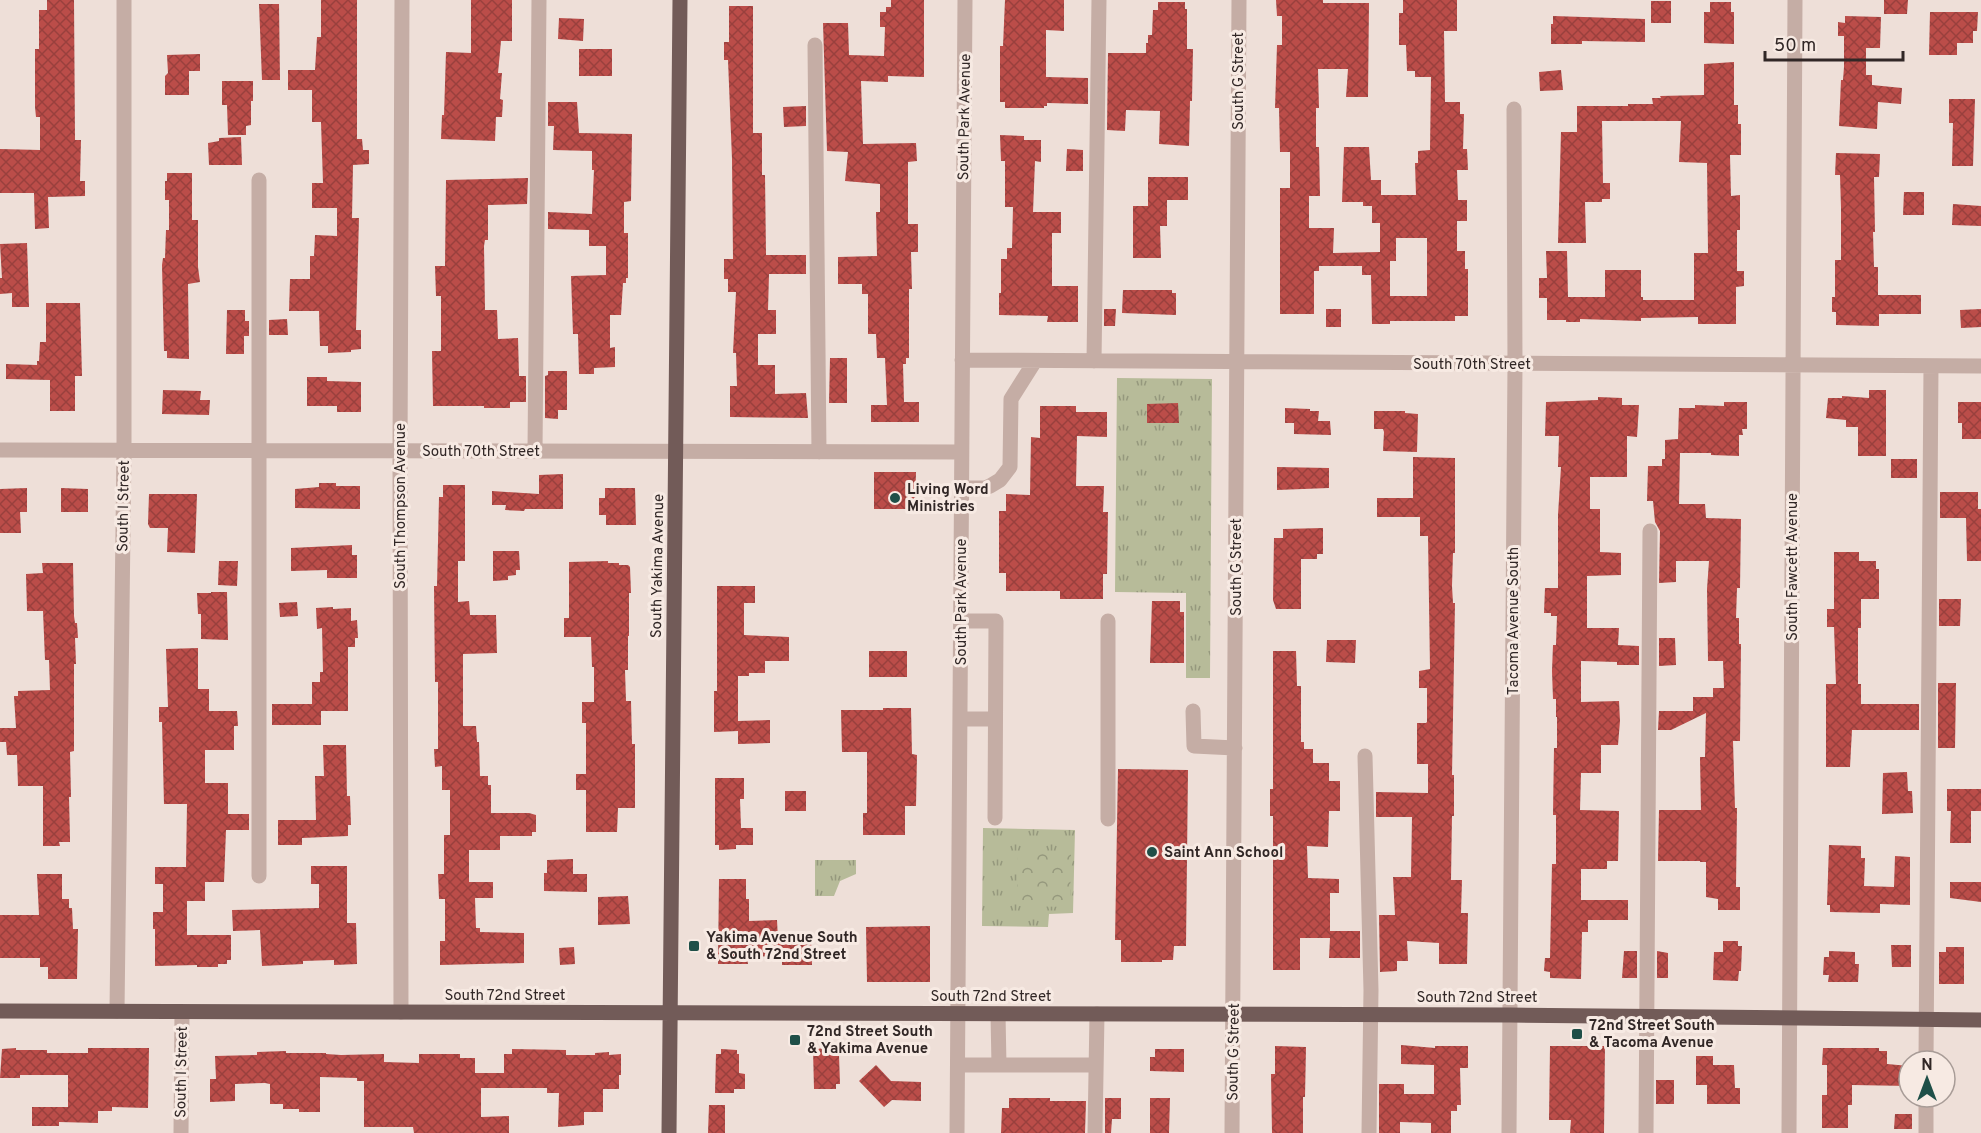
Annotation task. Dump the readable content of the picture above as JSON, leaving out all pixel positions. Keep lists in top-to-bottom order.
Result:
{
  "streets": {
    "main road": ["South Yakima Avenue", "South 72nd Street"],
    "street": [
      "South G Street",
      "South Park Avenue",
      "South 70th Street",
      "South I Street",
      "South Thompson Avenue",
      "South Fawcett Avenue",
      "Tacoma Avenue South"
    ]
  },
  "crossings": [
    ["South G Street", "South 70th Street"],
    ["South G Street", "South 72nd Street"],
    ["South Park Avenue", "South 70th Street"],
    ["South Park Avenue", "South 72nd Street"],
    ["South 70th Street", "South I Street"],
    ["South 70th Street", "South Thompson Avenue"],
    ["South 70th Street", "South Yakima Avenue"],
    ["South 70th Street", "South Fawcett Avenue"],
    ["South 70th Street", "Tacoma Avenue South"],
    ["South I Street", "South 72nd Street"],
    ["South Thompson Avenue", "South 72nd Street"],
    ["South Yakima Avenue", "South 72nd Street"],
    ["South Fawcett Avenue", "South 72nd Street"],
    ["Tacoma Avenue South", "South 72nd Street"]
  ],
  "places": {
    "other": ["Living Word Ministries", "Saint Ann School"],
    "transit": ["Yakima Avenue South & South 72nd Street", "72nd Street South & Tacoma Avenue", "72nd Street South & Yakima Avenue"]
  },
  "scale_bar": "50 m",
  "north": "top"
}
